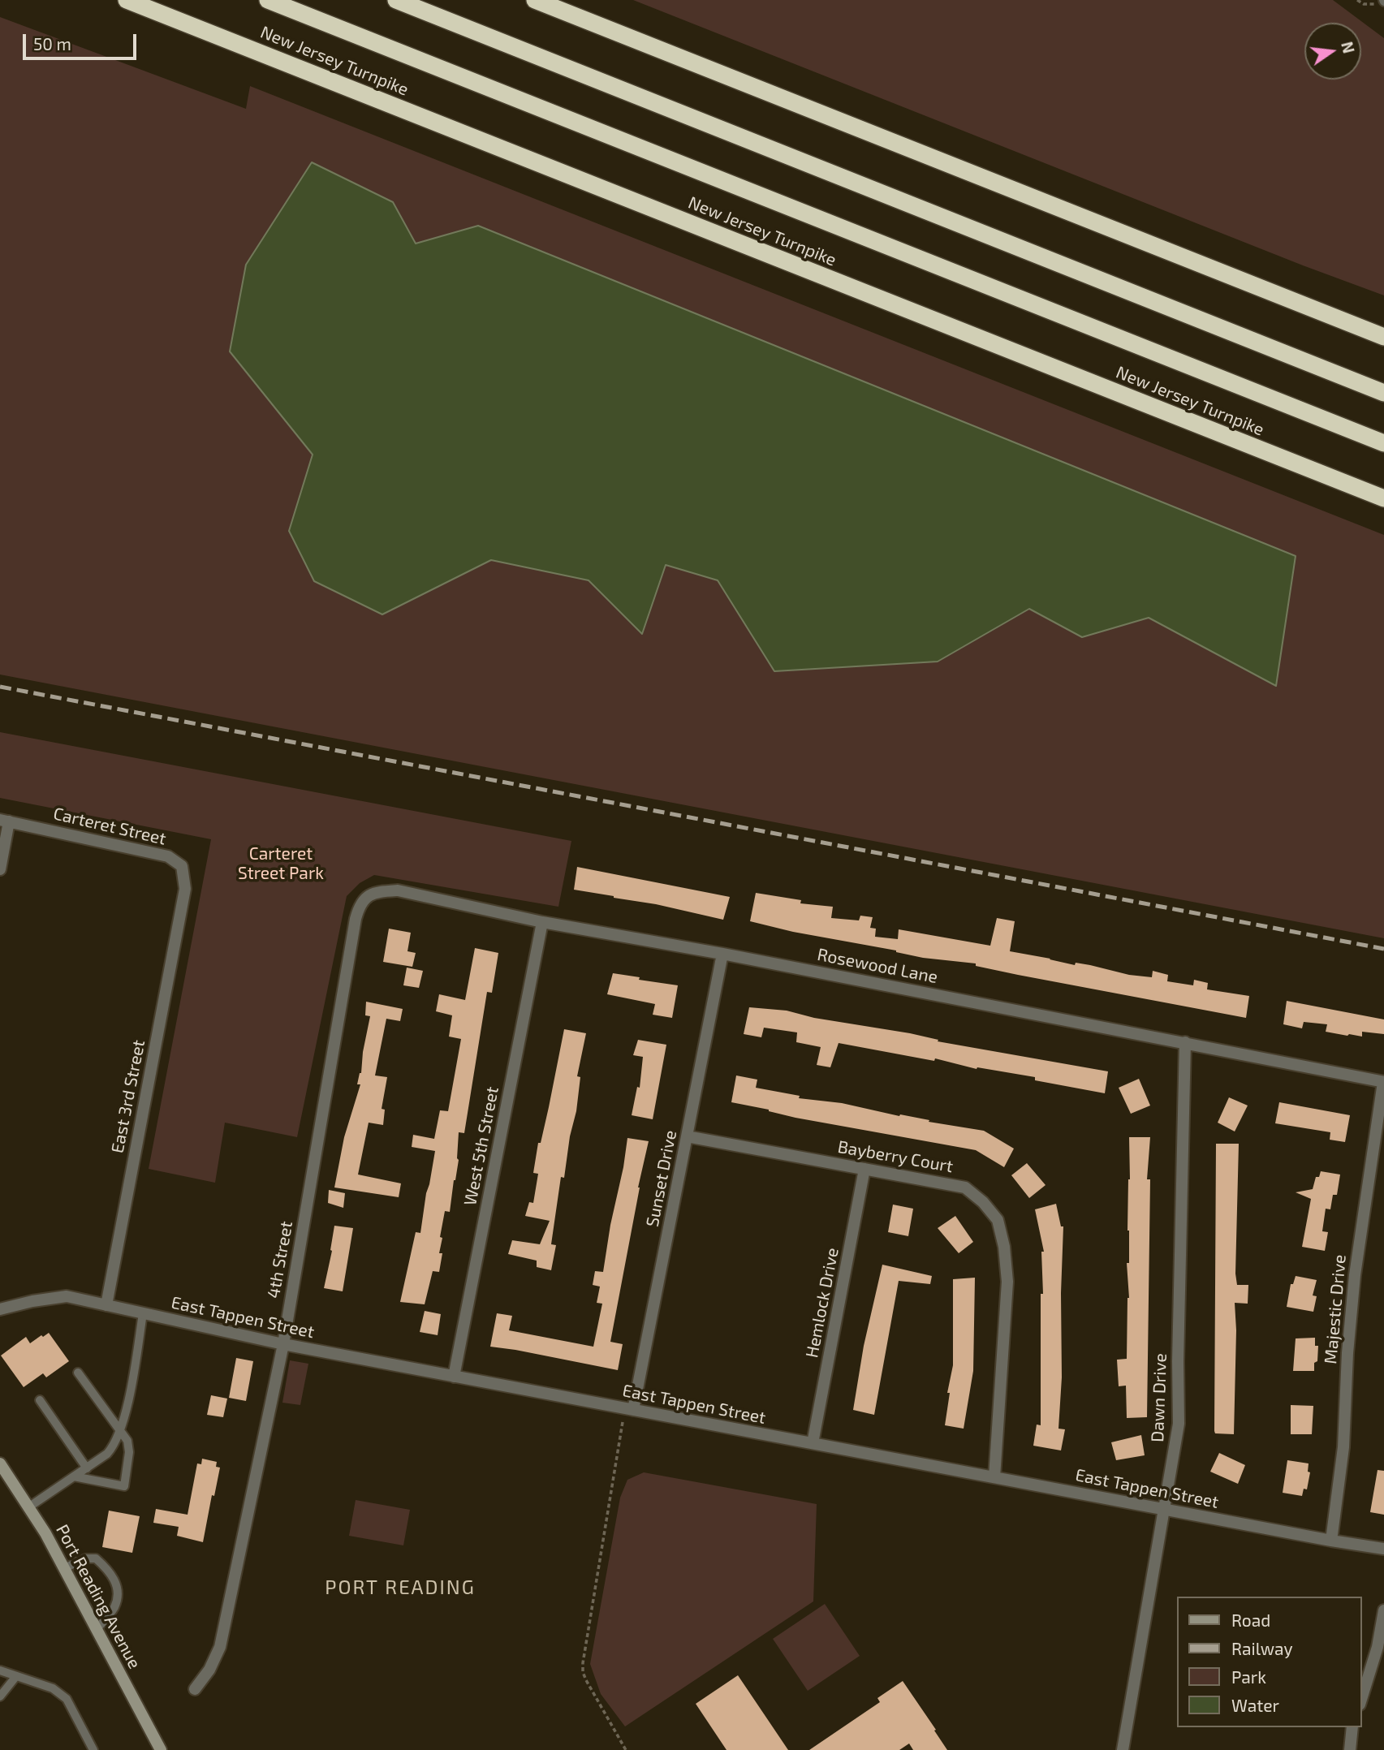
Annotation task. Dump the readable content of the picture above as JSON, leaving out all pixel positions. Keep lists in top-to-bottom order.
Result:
{
  "streets": {
    "highway": ["New Jersey Turnpike"],
    "street": [
      "Carteret Street",
      "Rosewood Lane",
      "East 3rd Street",
      "West 5th Street",
      "Bayberry Court",
      "Sunset Drive",
      "4th Street",
      "Hemlock Drive",
      "Majestic Drive",
      "East Tappen Street",
      "Dawn Drive",
      "Port Reading Avenue"
    ]
  },
  "crossings": [
    ["Carteret Street", "East 3rd Street"],
    ["Rosewood Lane", "West 5th Street"],
    ["Rosewood Lane", "Sunset Drive"],
    ["Rosewood Lane", "4th Street"],
    ["Rosewood Lane", "Majestic Drive"],
    ["Rosewood Lane", "Dawn Drive"],
    ["East 3rd Street", "East Tappen Street"],
    ["West 5th Street", "East Tappen Street"],
    ["Bayberry Court", "Sunset Drive"],
    ["Bayberry Court", "Hemlock Drive"],
    ["Bayberry Court", "East Tappen Street"],
    ["Sunset Drive", "East Tappen Street"],
    ["4th Street", "East Tappen Street"],
    ["Hemlock Drive", "East Tappen Street"],
    ["Majestic Drive", "East Tappen Street"],
    ["East Tappen Street", "Dawn Drive"]
  ],
  "districts": ["PORT READING"],
  "parks": ["Carteret Street Park"],
  "legend": [
    "Road",
    "Railway",
    "Park",
    "Water"
  ],
  "scale_bar": "50 m",
  "north": "right"
}
